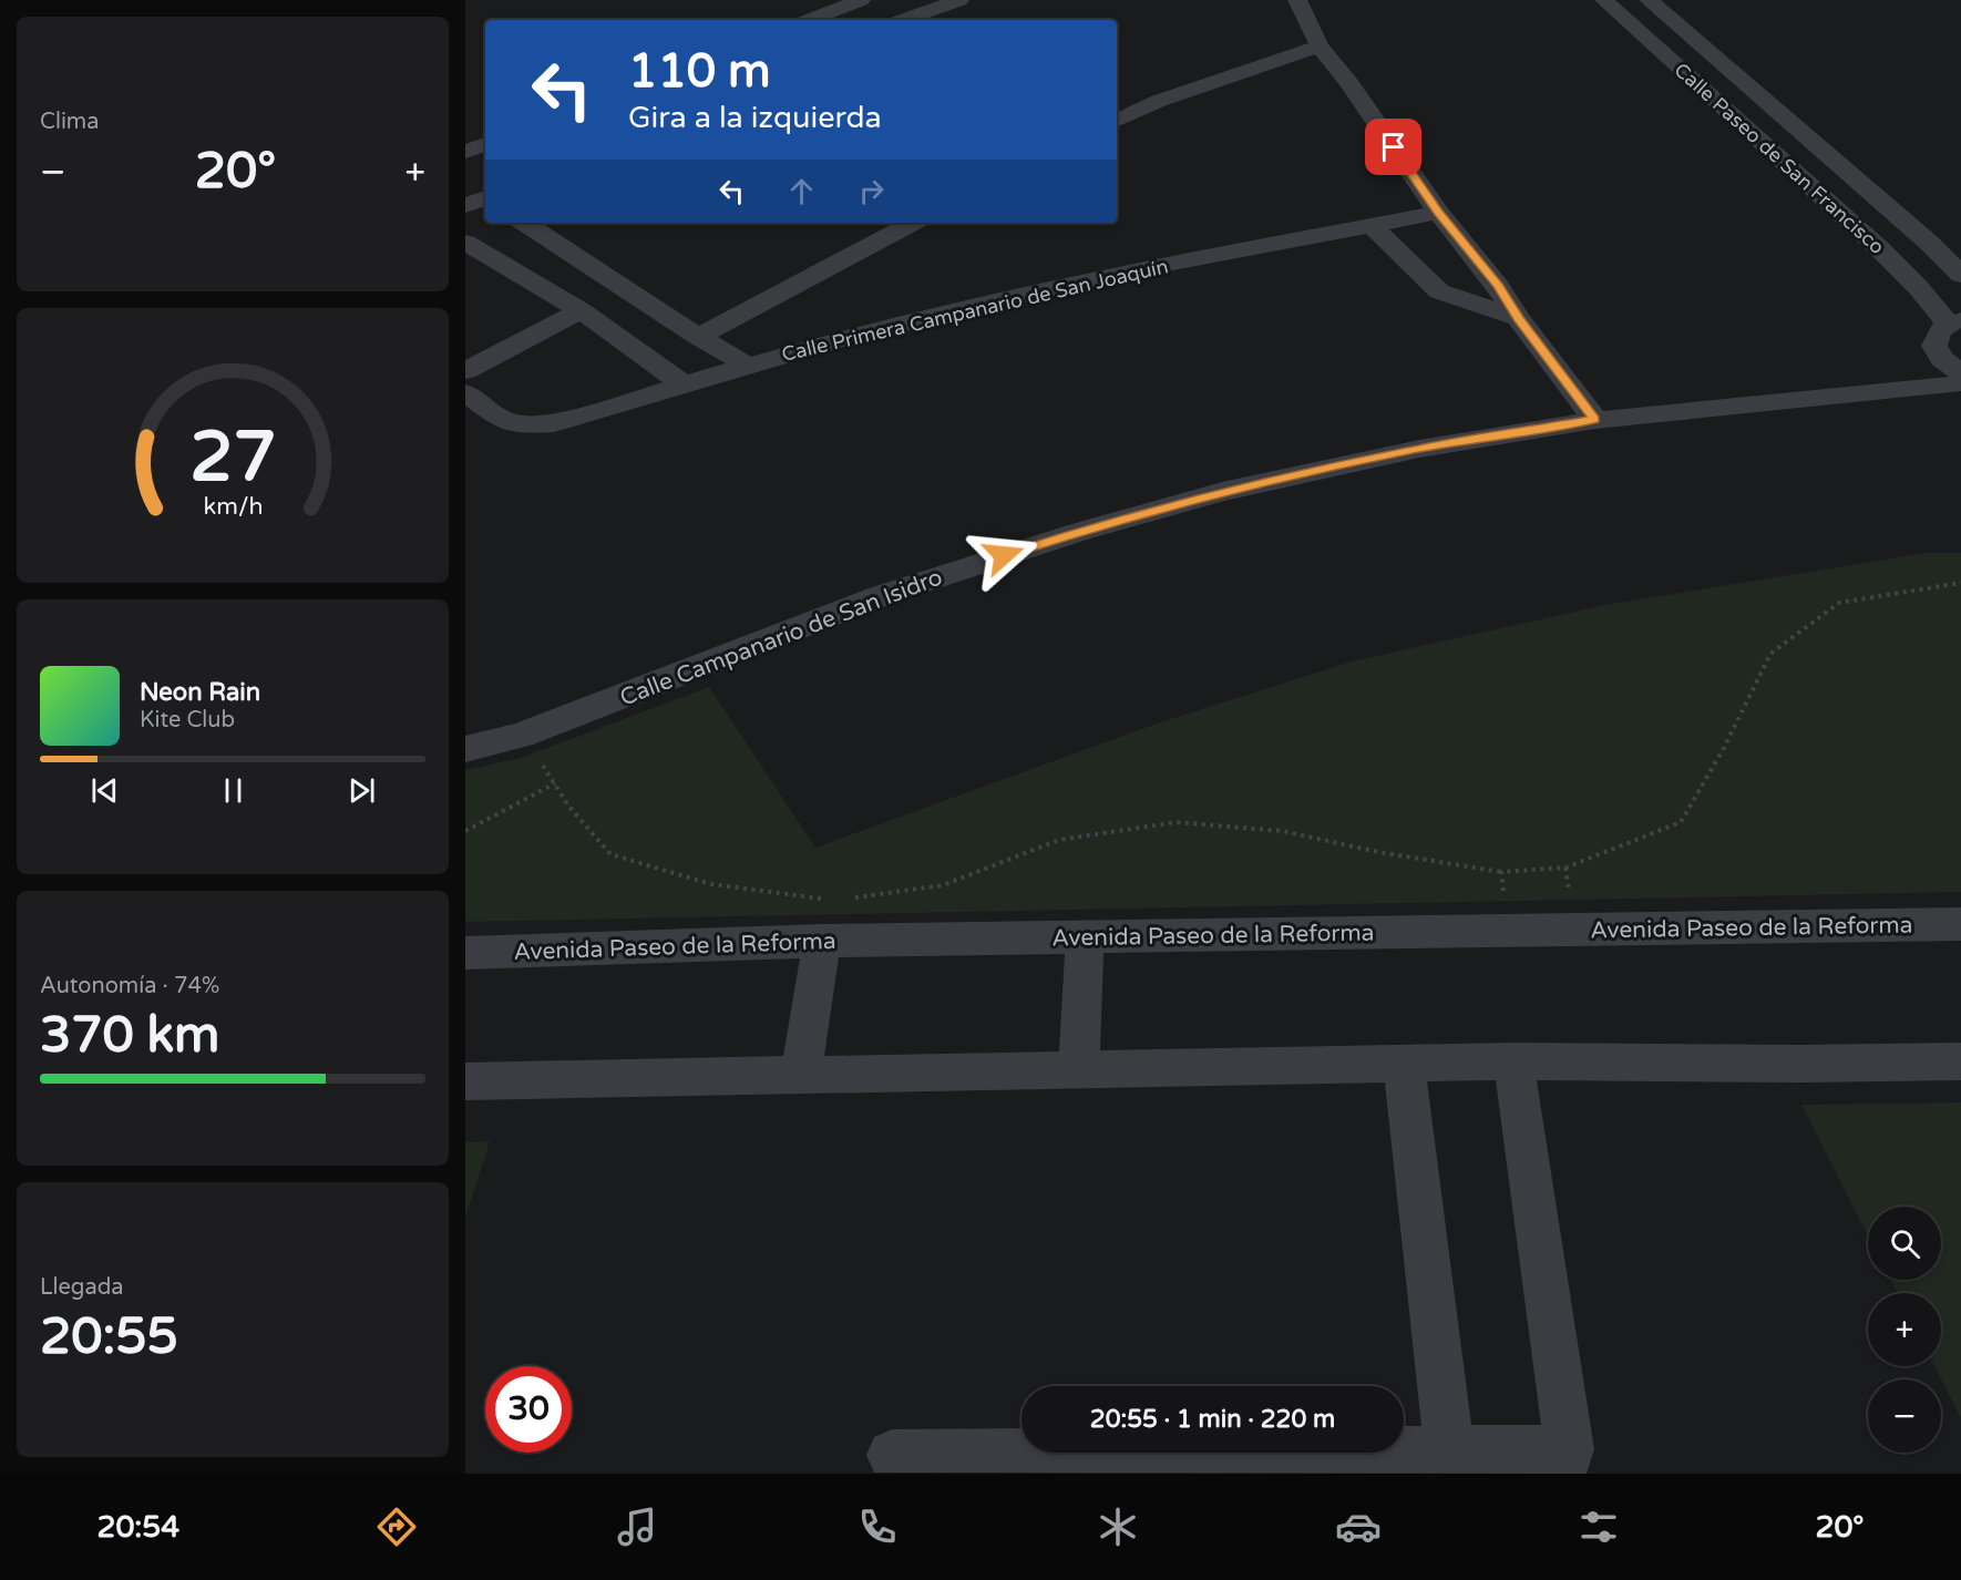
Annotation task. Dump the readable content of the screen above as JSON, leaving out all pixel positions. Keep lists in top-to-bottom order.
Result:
{
  "streets": {
    "street": [
      "Calle Paseo de San Francisco",
      "Calle Primera Campanario de San Joaquín",
      "Calle Campanario de San Isidro",
      "Avenida Paseo de la Reforma"
    ]
  },
  "page": {
    "tile": [
      "Clima",
      ["Autonomía · 74%", "370 km"],
      ["Llegada", "20:55"]
    ],
    "turn": ["110 m", "Gira a la izquierda"],
    "heat": ["−", "20°", "+"],
    "song": ["Neon Rain", "Kite Club"],
    "map_buttons": ["+", "−"],
    "limit": "30",
    "trip": "20:55 · 1 min · 220 m",
    "tabs": ["20:54", "20°"],
    "gauge": ["27", "km/h"]
  }
}
